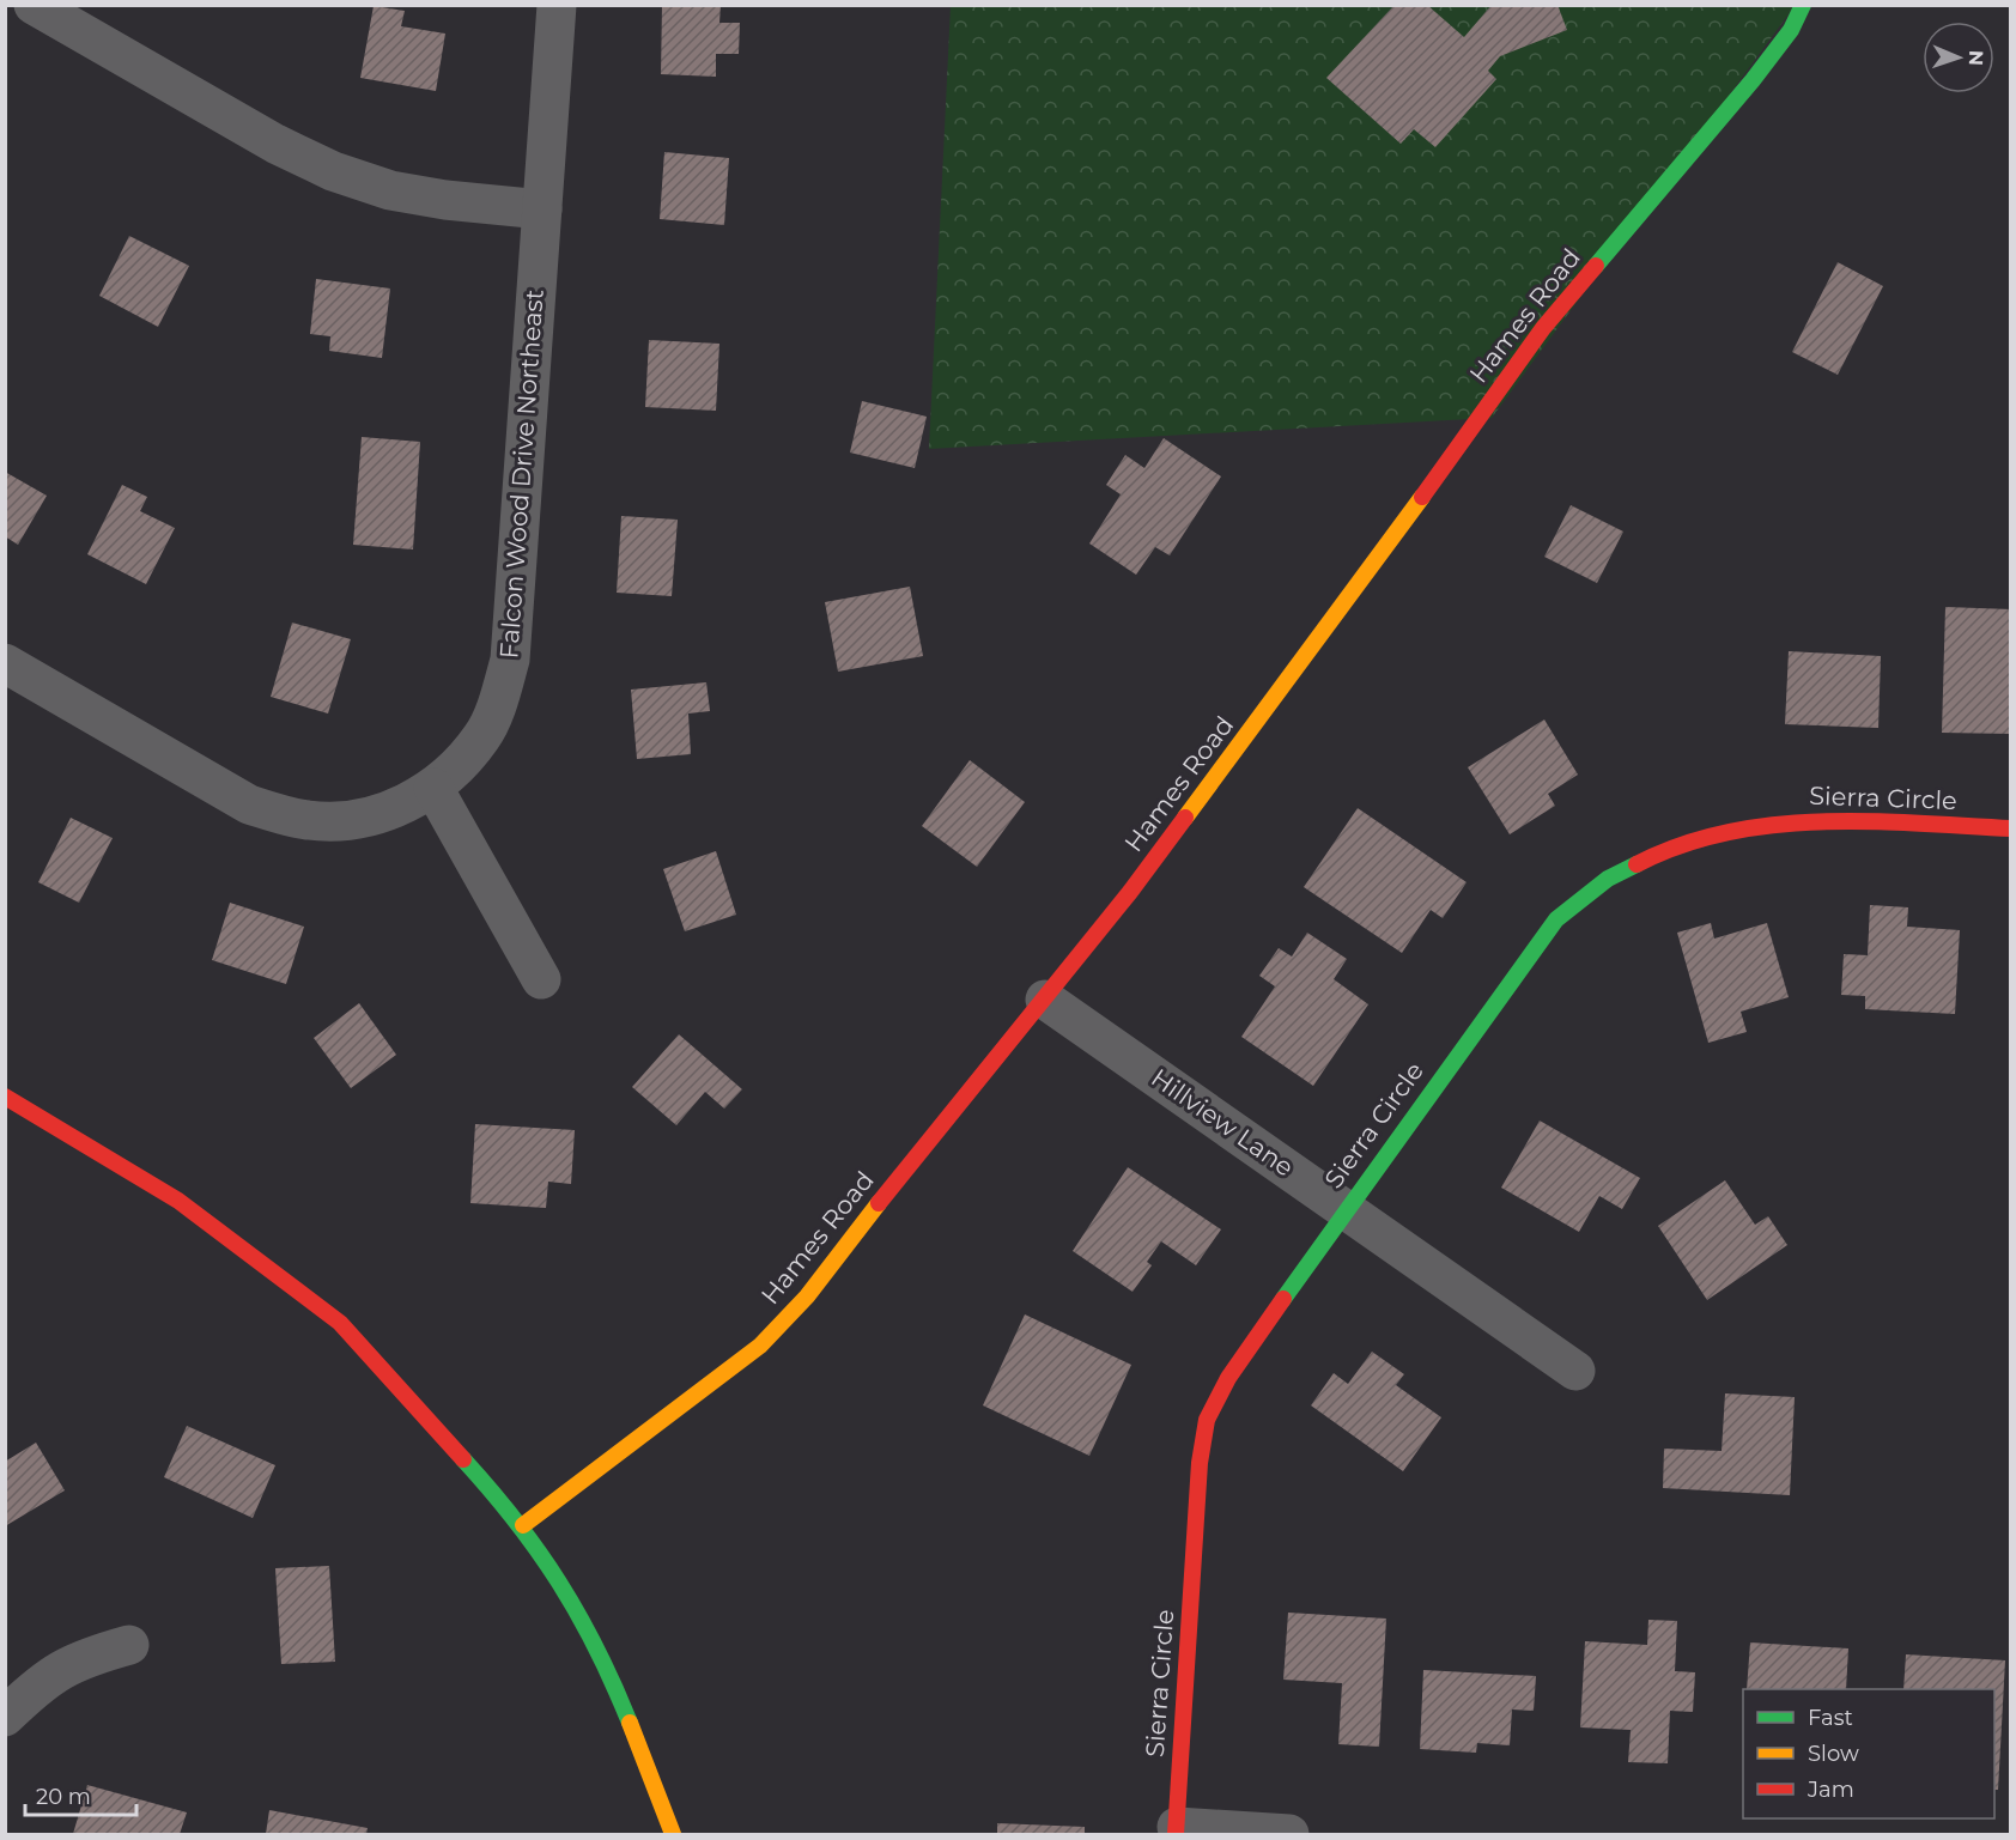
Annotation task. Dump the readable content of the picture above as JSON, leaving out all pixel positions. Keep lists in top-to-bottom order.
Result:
{
  "streets": {
    "street": [
      "Hames Road",
      "Falcon Wood Drive Northeast",
      "Sierra Circle",
      "Hillview Lane"
    ]
  },
  "crossings": [
    ["Hames Road", "Hillview Lane"],
    ["Sierra Circle", "Hillview Lane"]
  ],
  "legend": ["Fast", "Slow", "Jam"],
  "scale_bar": "20 m",
  "north": "right"
}
